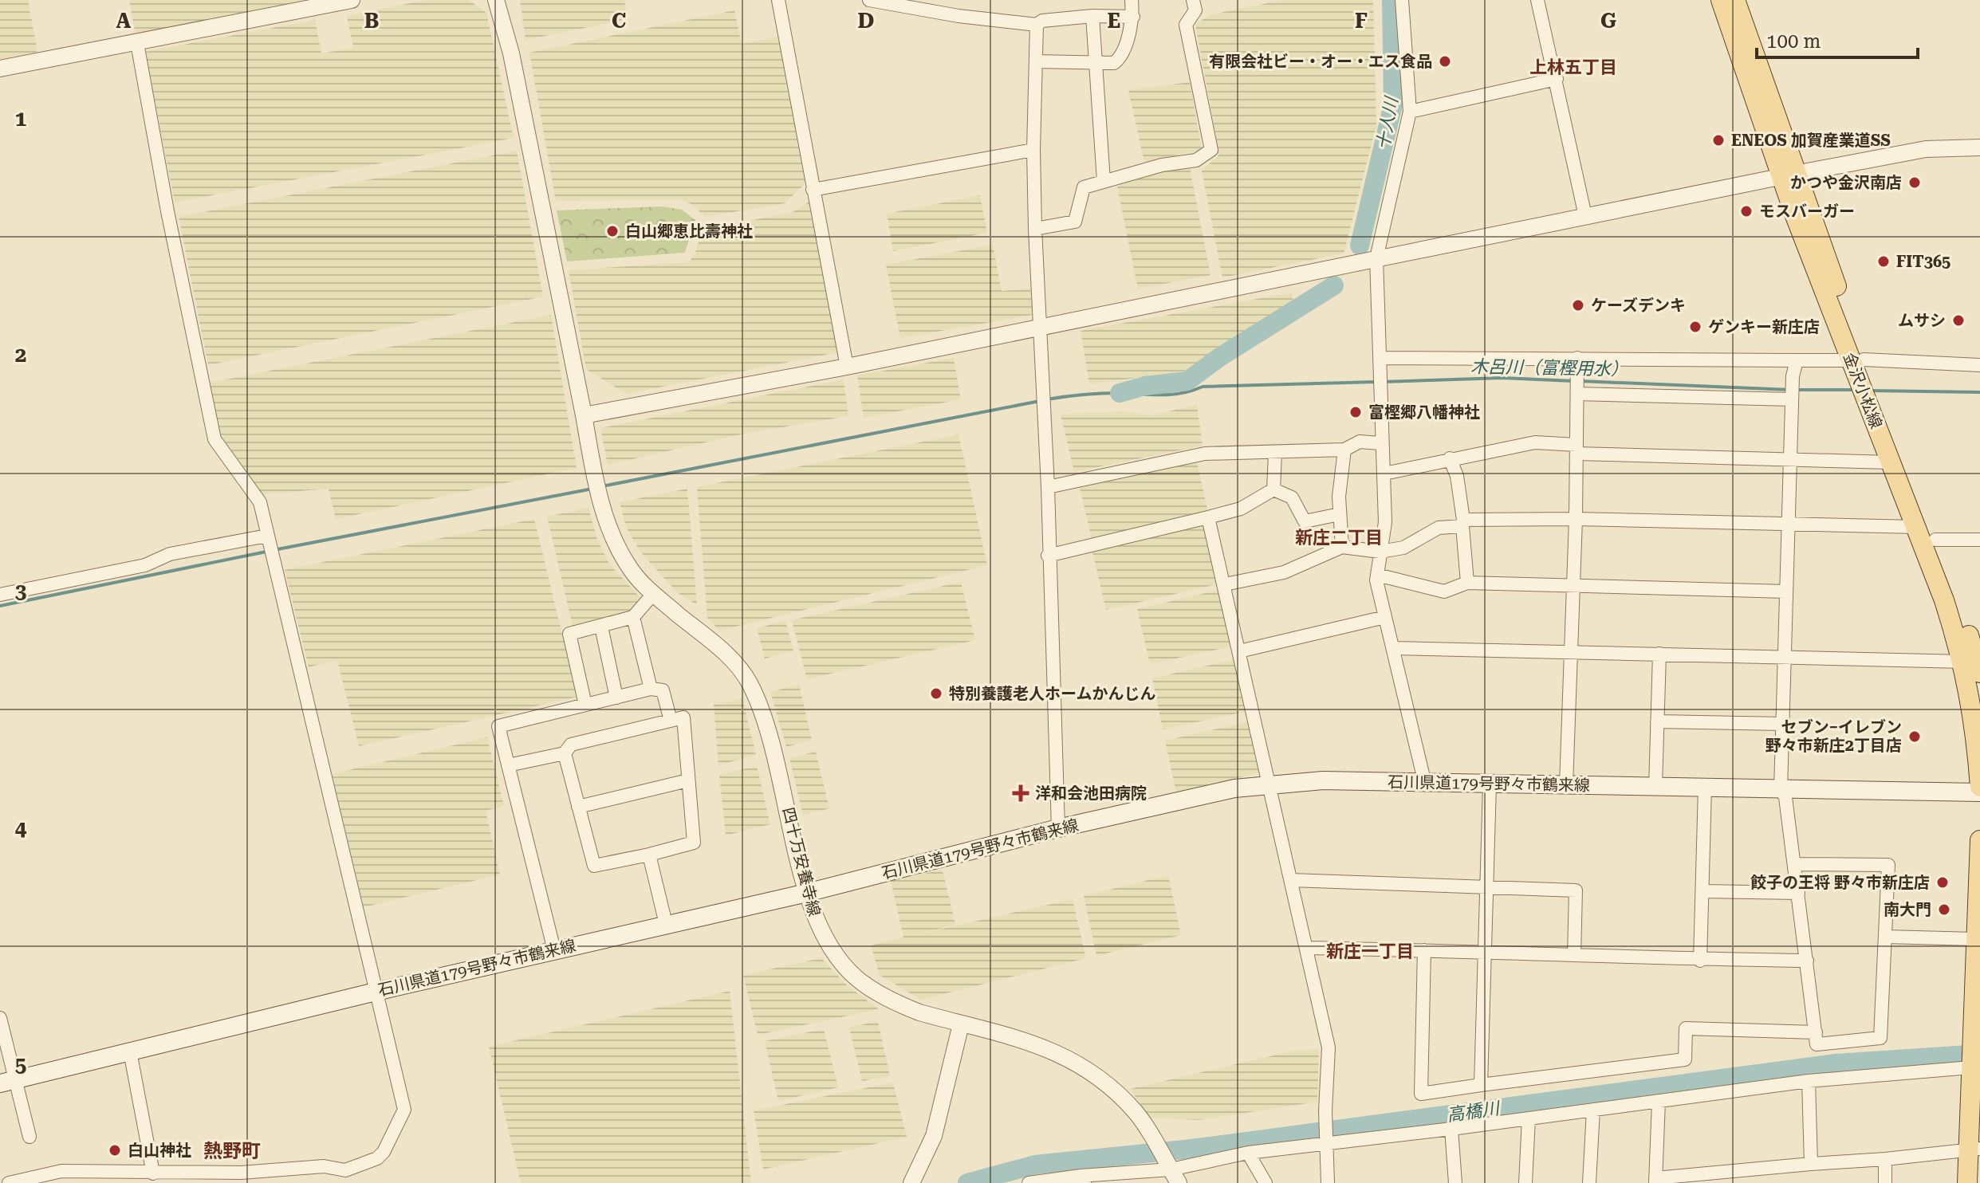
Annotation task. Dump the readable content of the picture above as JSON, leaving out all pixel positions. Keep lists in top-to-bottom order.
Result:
{
  "streets": {
    "main road": ["金沢小松線", "石川県道179号野々市鶴来線"],
    "street": ["四十万安養寺線"]
  },
  "crossings": [
    ["石川県道179号野々市鶴来線", "四十万安養寺線"]
  ],
  "districts": [
    "上林五丁目",
    "新庄二丁目",
    "新庄一丁目",
    "熱野町"
  ],
  "water": ["十人川", "木呂川（富樫用水）", "高橋川"],
  "places": {
    "other": [
      "有限会社ビー・オー・エス食品",
      "ENEOS 加賀産業道SS",
      "かつや金沢南店",
      "モスバーガー",
      "白山郷恵比壽神社",
      "FIT365",
      "ケーズデンキ",
      "ムサシ",
      "ゲンキー新庄店",
      "富樫郷八幡神社",
      "特別養護老人ホームかんじん",
      "セブン−イレブン 野々市新庄2丁目店",
      "餃子の王将 野々市新庄店",
      "南大門",
      "白山神社"
    ],
    "health": ["洋和会池田病院"]
  },
  "scale_bar": "100 m",
  "grid": {
    "columns": [
      "A",
      "B",
      "C",
      "D",
      "E",
      "F",
      "G"
    ],
    "rows": [
      "1",
      "2",
      "3",
      "4",
      "5"
    ]
  }
}
